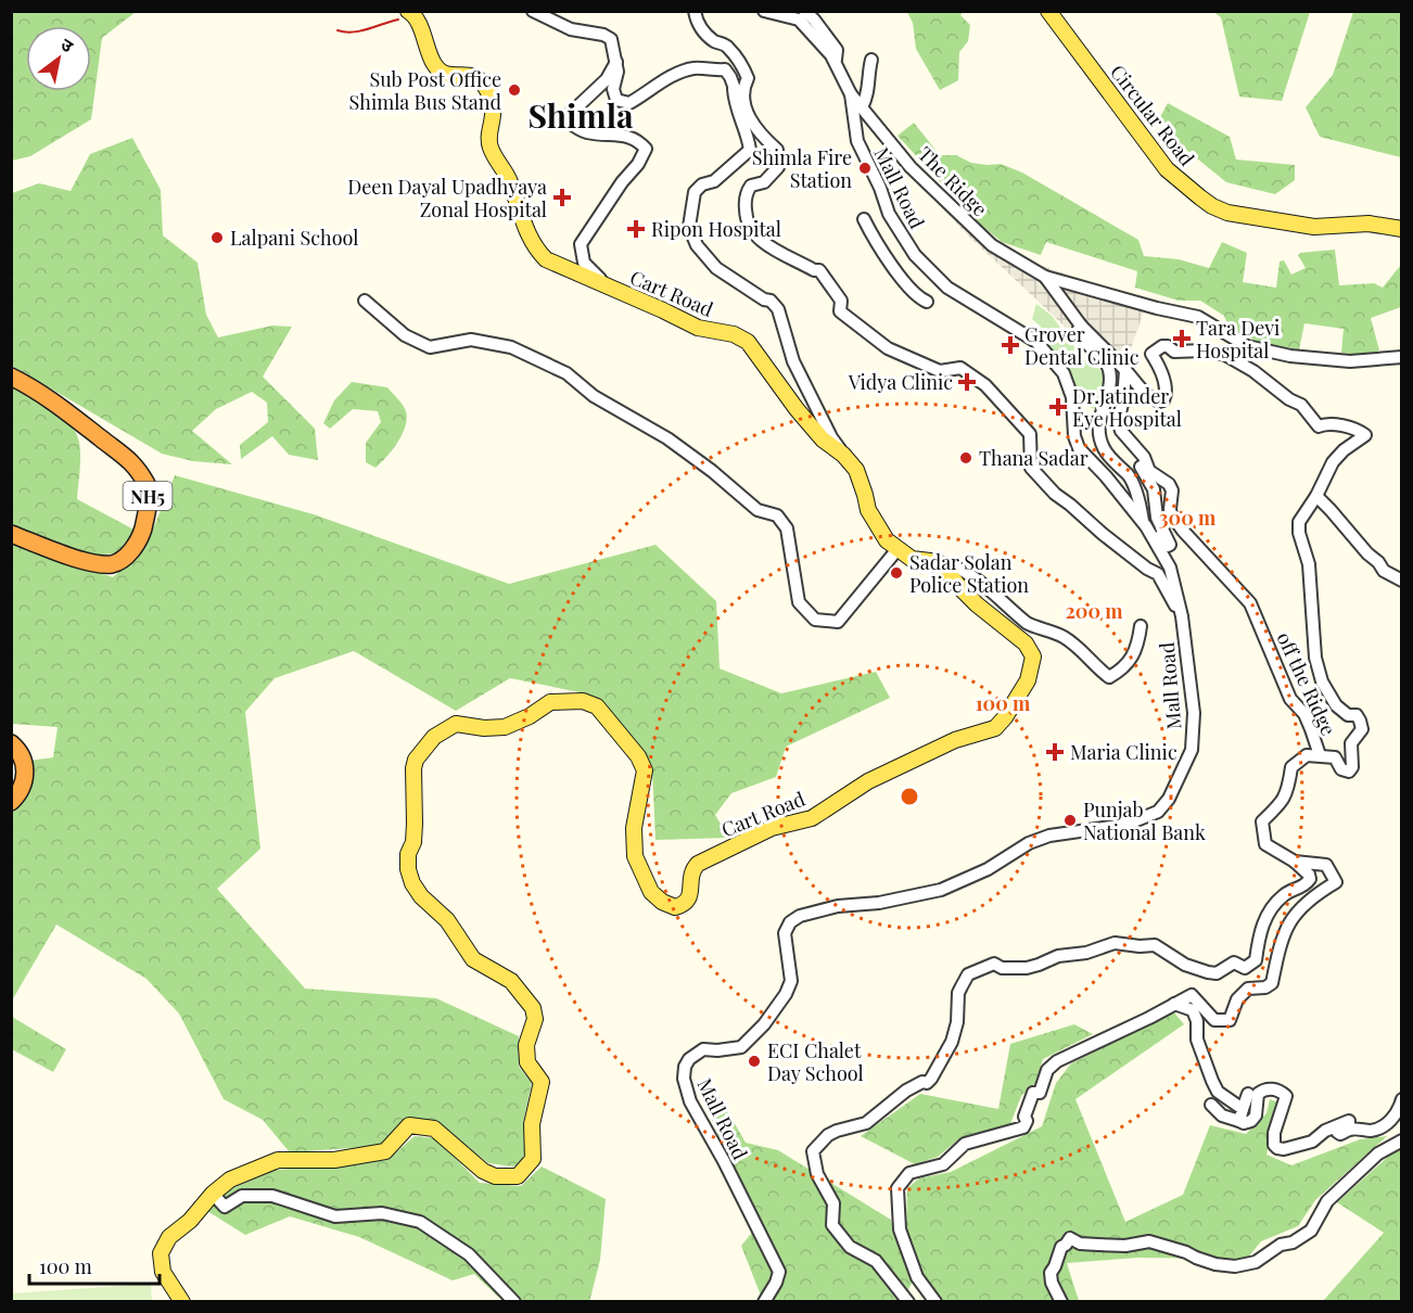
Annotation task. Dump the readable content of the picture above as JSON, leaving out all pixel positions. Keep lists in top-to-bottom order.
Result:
{
  "streets": {
    "highway": ["NH5"],
    "main road": ["Circular Road", "Cart Road"],
    "street": ["The Ridge", "Mall Road", "off the Ridge"]
  },
  "crossings": [
    ["The Ridge", "Mall Road"]
  ],
  "districts": ["Shimla"],
  "places": {
    "other": [
      "Sub Post Office Shimla Bus Stand",
      "Shimla Fire Station",
      "Lalpani School",
      "Thana Sadar",
      "Sadar Solan Police Station",
      "Punjab National Bank",
      "ECI Chalet Day School"
    ],
    "health": [
      "Deen Dayal Upadhyaya Zonal Hospital",
      "Ripon Hospital",
      "Tara Devi Hospital",
      "Grover Dental Clinic",
      "Vidya Clinic",
      "Dr.Jatinder Eye Hospital",
      "Maria Clinic"
    ]
  },
  "scale_bar": "100 m",
  "north": "top right",
  "rings": ["300 m", "200 m", "100 m"]
}
